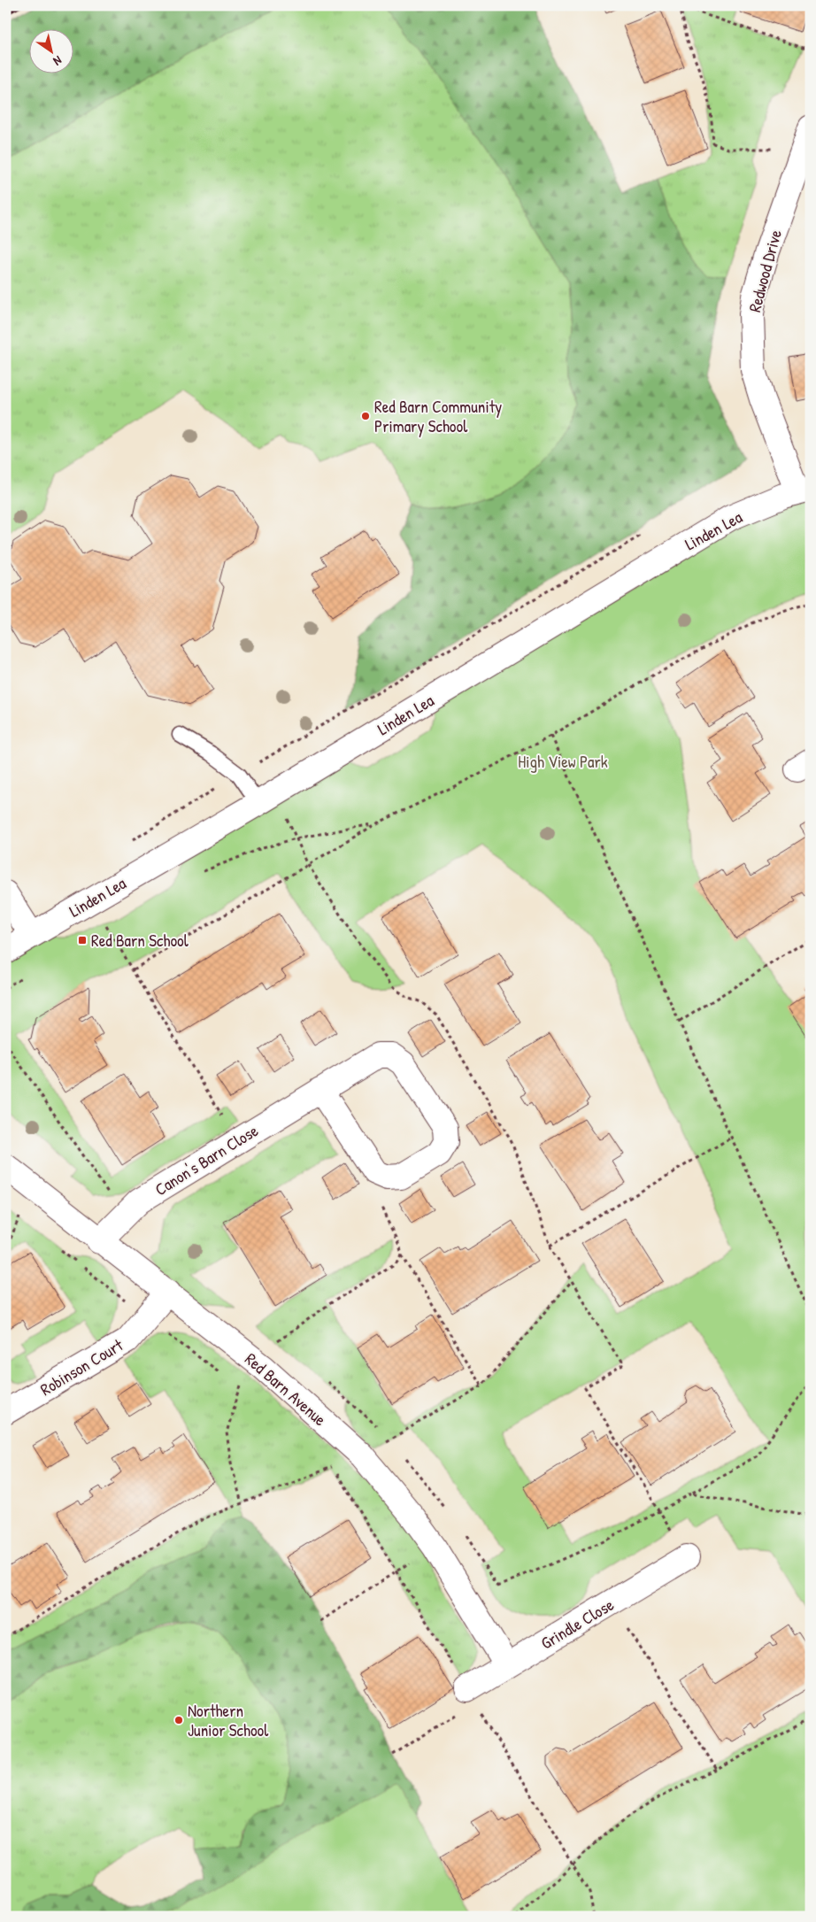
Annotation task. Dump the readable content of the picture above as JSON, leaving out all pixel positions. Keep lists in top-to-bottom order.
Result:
{
  "streets": {
    "street": [
      "Redwood Drive",
      "Linden Lea",
      "Canon's Barn Close",
      "Robinson Court",
      "Red Barn Avenue",
      "Grindle Close"
    ]
  },
  "crossings": [
    ["Redwood Drive", "Linden Lea"],
    ["Canon's Barn Close", "Red Barn Avenue"],
    ["Robinson Court", "Red Barn Avenue"],
    ["Red Barn Avenue", "Grindle Close"]
  ],
  "parks": ["High View Park"],
  "places": {
    "other": ["Red Barn Community Primary School", "Northern Junior School"],
    "transit": ["Red Barn School"]
  },
  "north": "bottom right"
}
